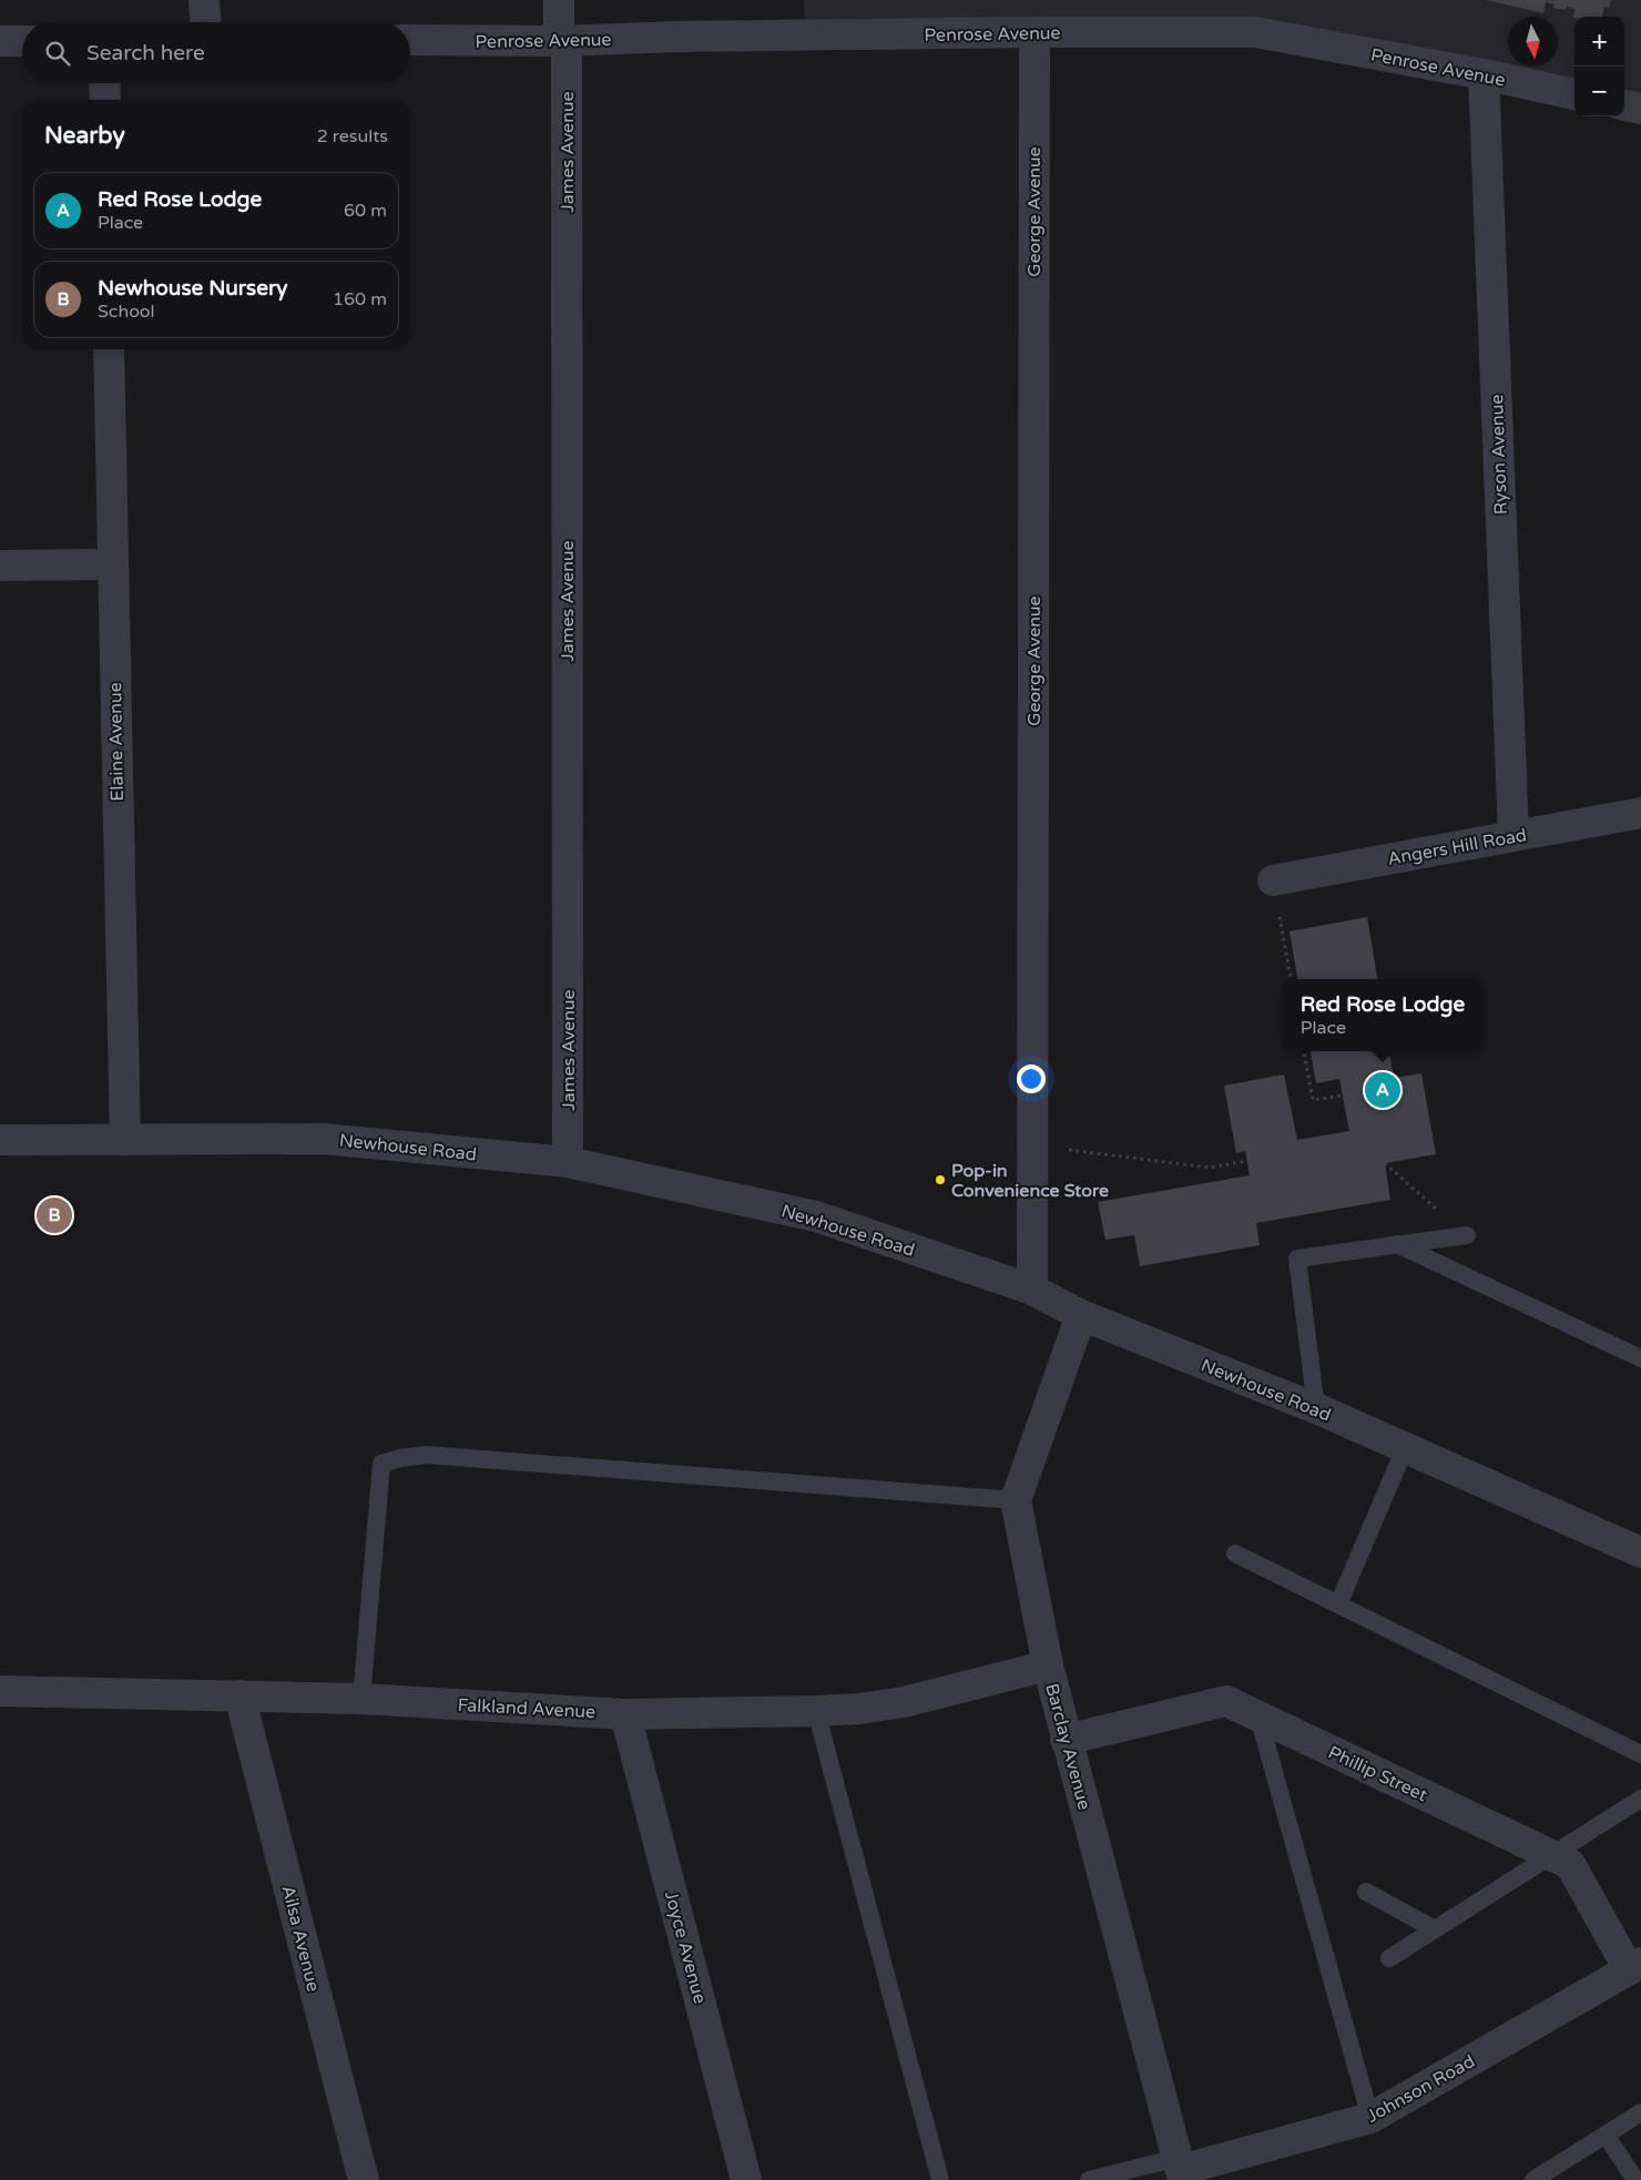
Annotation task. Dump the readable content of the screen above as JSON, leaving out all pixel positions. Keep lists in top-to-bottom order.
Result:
{
  "streets": {
    "street": [
      "Penrose Avenue",
      "James Avenue",
      "George Avenue",
      "Ryson Avenue",
      "Elaine Avenue",
      "Angers Hill Road",
      "Newhouse Road",
      "Falkland Avenue",
      "Barclay Avenue",
      "Phillip Street",
      "Ailsa Avenue",
      "Joyce Avenue",
      "Johnson Road"
    ]
  },
  "crossings": [
    ["Penrose Avenue", "James Avenue"],
    ["Penrose Avenue", "George Avenue"],
    ["Penrose Avenue", "Ryson Avenue"],
    ["James Avenue", "Newhouse Road"],
    ["George Avenue", "Newhouse Road"],
    ["Ryson Avenue", "Angers Hill Road"],
    ["Elaine Avenue", "Newhouse Road"],
    ["Falkland Avenue", "Barclay Avenue"],
    ["Falkland Avenue", "Ailsa Avenue"],
    ["Falkland Avenue", "Joyce Avenue"],
    ["Barclay Avenue", "Phillip Street"],
    ["Barclay Avenue", "Johnson Road"],
    ["Phillip Street", "Johnson Road"]
  ],
  "places": ["Pop-in Convenience Store"],
  "north": "bottom",
  "page": {
    "map_buttons": ["+", "−"],
    "search": "Search here",
    "heading": ["Nearby", "2 results"],
    "list": [
      {
        "mark": "A",
        "name": "Red Rose Lodge",
        "note": "Place",
        "value": "60 m"
      },
      {
        "mark": "B",
        "name": "Newhouse Nursery",
        "note": "School",
        "value": "160 m"
      }
    ],
    "popup": ["Red Rose Lodge", "Place"],
    "pins": ["A", "B"]
  }
}
